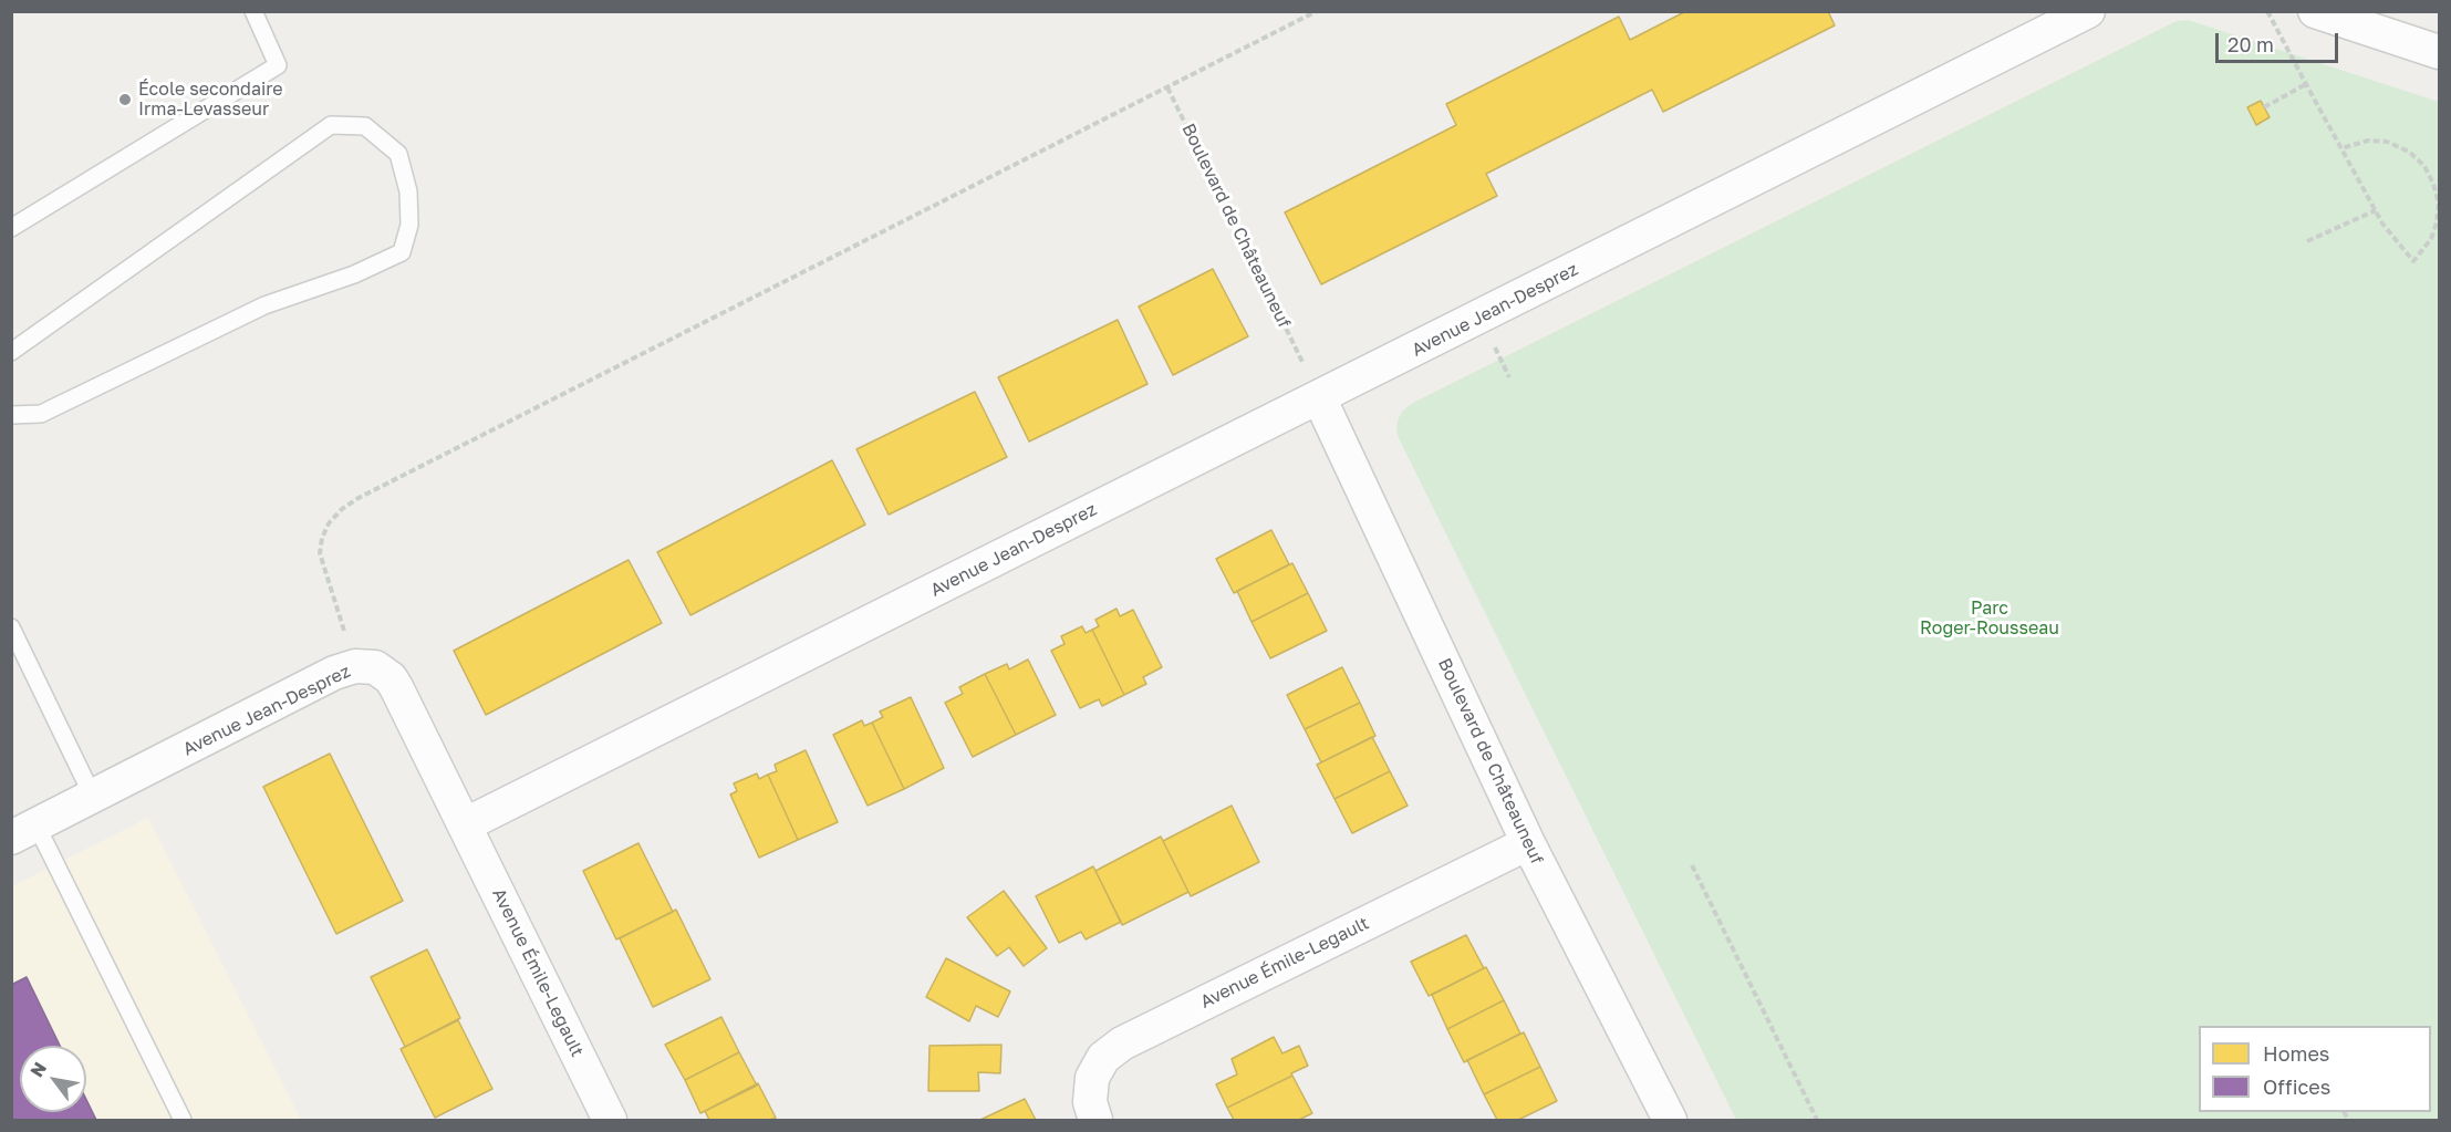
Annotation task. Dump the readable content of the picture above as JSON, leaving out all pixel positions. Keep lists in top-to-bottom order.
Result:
{
  "streets": {
    "street": ["Boulevard de Châteauneuf", "Avenue Jean-Desprez", "Avenue Émile-Legault"]
  },
  "crossings": [
    ["Boulevard de Châteauneuf", "Avenue Jean-Desprez"],
    ["Boulevard de Châteauneuf", "Avenue Émile-Legault"],
    ["Avenue Jean-Desprez", "Avenue Émile-Legault"]
  ],
  "parks": ["Parc Roger-Rousseau"],
  "places": ["École secondaire Irma-Levasseur"],
  "legend": ["Homes", "Offices"],
  "scale_bar": "20 m",
  "north": "top left"
}
